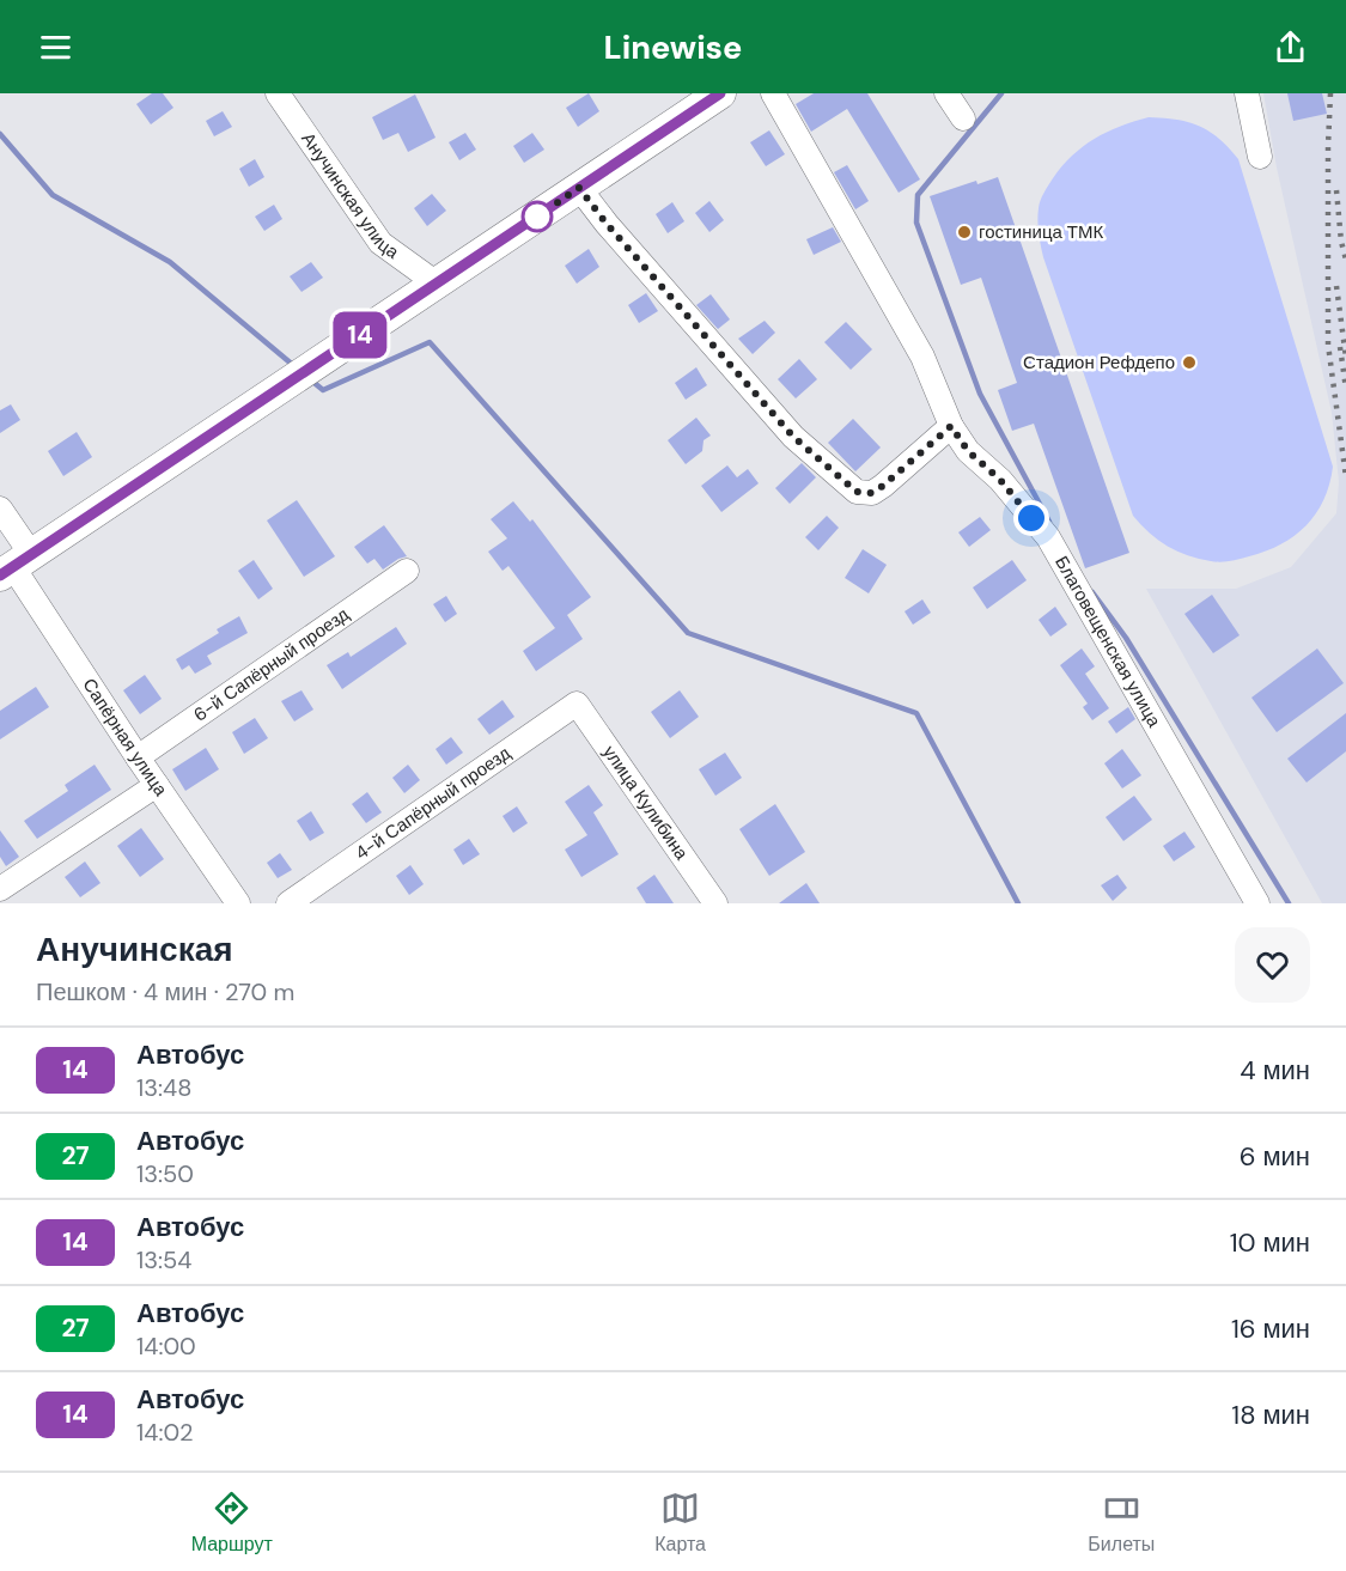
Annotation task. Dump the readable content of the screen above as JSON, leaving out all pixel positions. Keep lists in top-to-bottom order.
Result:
{
  "streets": {
    "street": [
      "Анучинская улица",
      "Благовещенская улица",
      "6-й Сапёрный проезд",
      "Сапёрная улица",
      "4-й Сапёрный проезд",
      "улица Кулибина"
    ]
  },
  "crossings": [
    ["6-й Сапёрный проезд", "Сапёрная улица"],
    ["4-й Сапёрный проезд", "улица Кулибина"]
  ],
  "places": ["гостиница ТМК", "Стадион Рефдепо"],
  "lines": ["bus line 14"],
  "page": {
    "header": "Linewise",
    "on_map": "14",
    "heading": ["Анучинская", "Пешком · 4 мин · 270 m"],
    "list": [
      {
        "mark": "14",
        "name": "Автобус",
        "note": "13:48",
        "value": "4 мин"
      },
      {
        "mark": "27",
        "name": "Автобус",
        "note": "13:50",
        "value": "6 мин"
      },
      {
        "mark": "14",
        "name": "Автобус",
        "note": "13:54",
        "value": "10 мин"
      },
      {
        "mark": "27",
        "name": "Автобус",
        "note": "14:00",
        "value": "16 мин"
      },
      {
        "mark": "14",
        "name": "Автобус",
        "note": "14:02",
        "value": "18 мин"
      }
    ],
    "tabs": ["Маршрут", "Карта", "Билеты"]
  }
}
